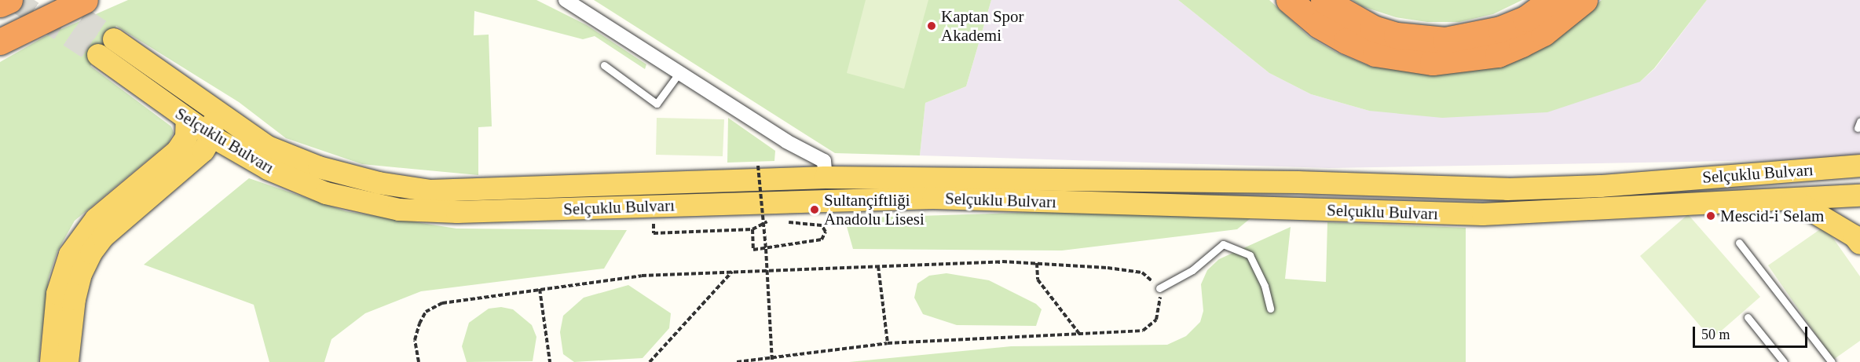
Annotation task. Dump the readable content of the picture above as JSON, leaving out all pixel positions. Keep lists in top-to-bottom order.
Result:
{
  "streets": {
    "main road": ["Selçuklu Bulvarı"]
  },
  "places": ["Kaptan Spor Akademi", "Sultançiftliği Anadolu Lisesi", "Mescid-i Selam"],
  "scale_bar": "50 m"
}
